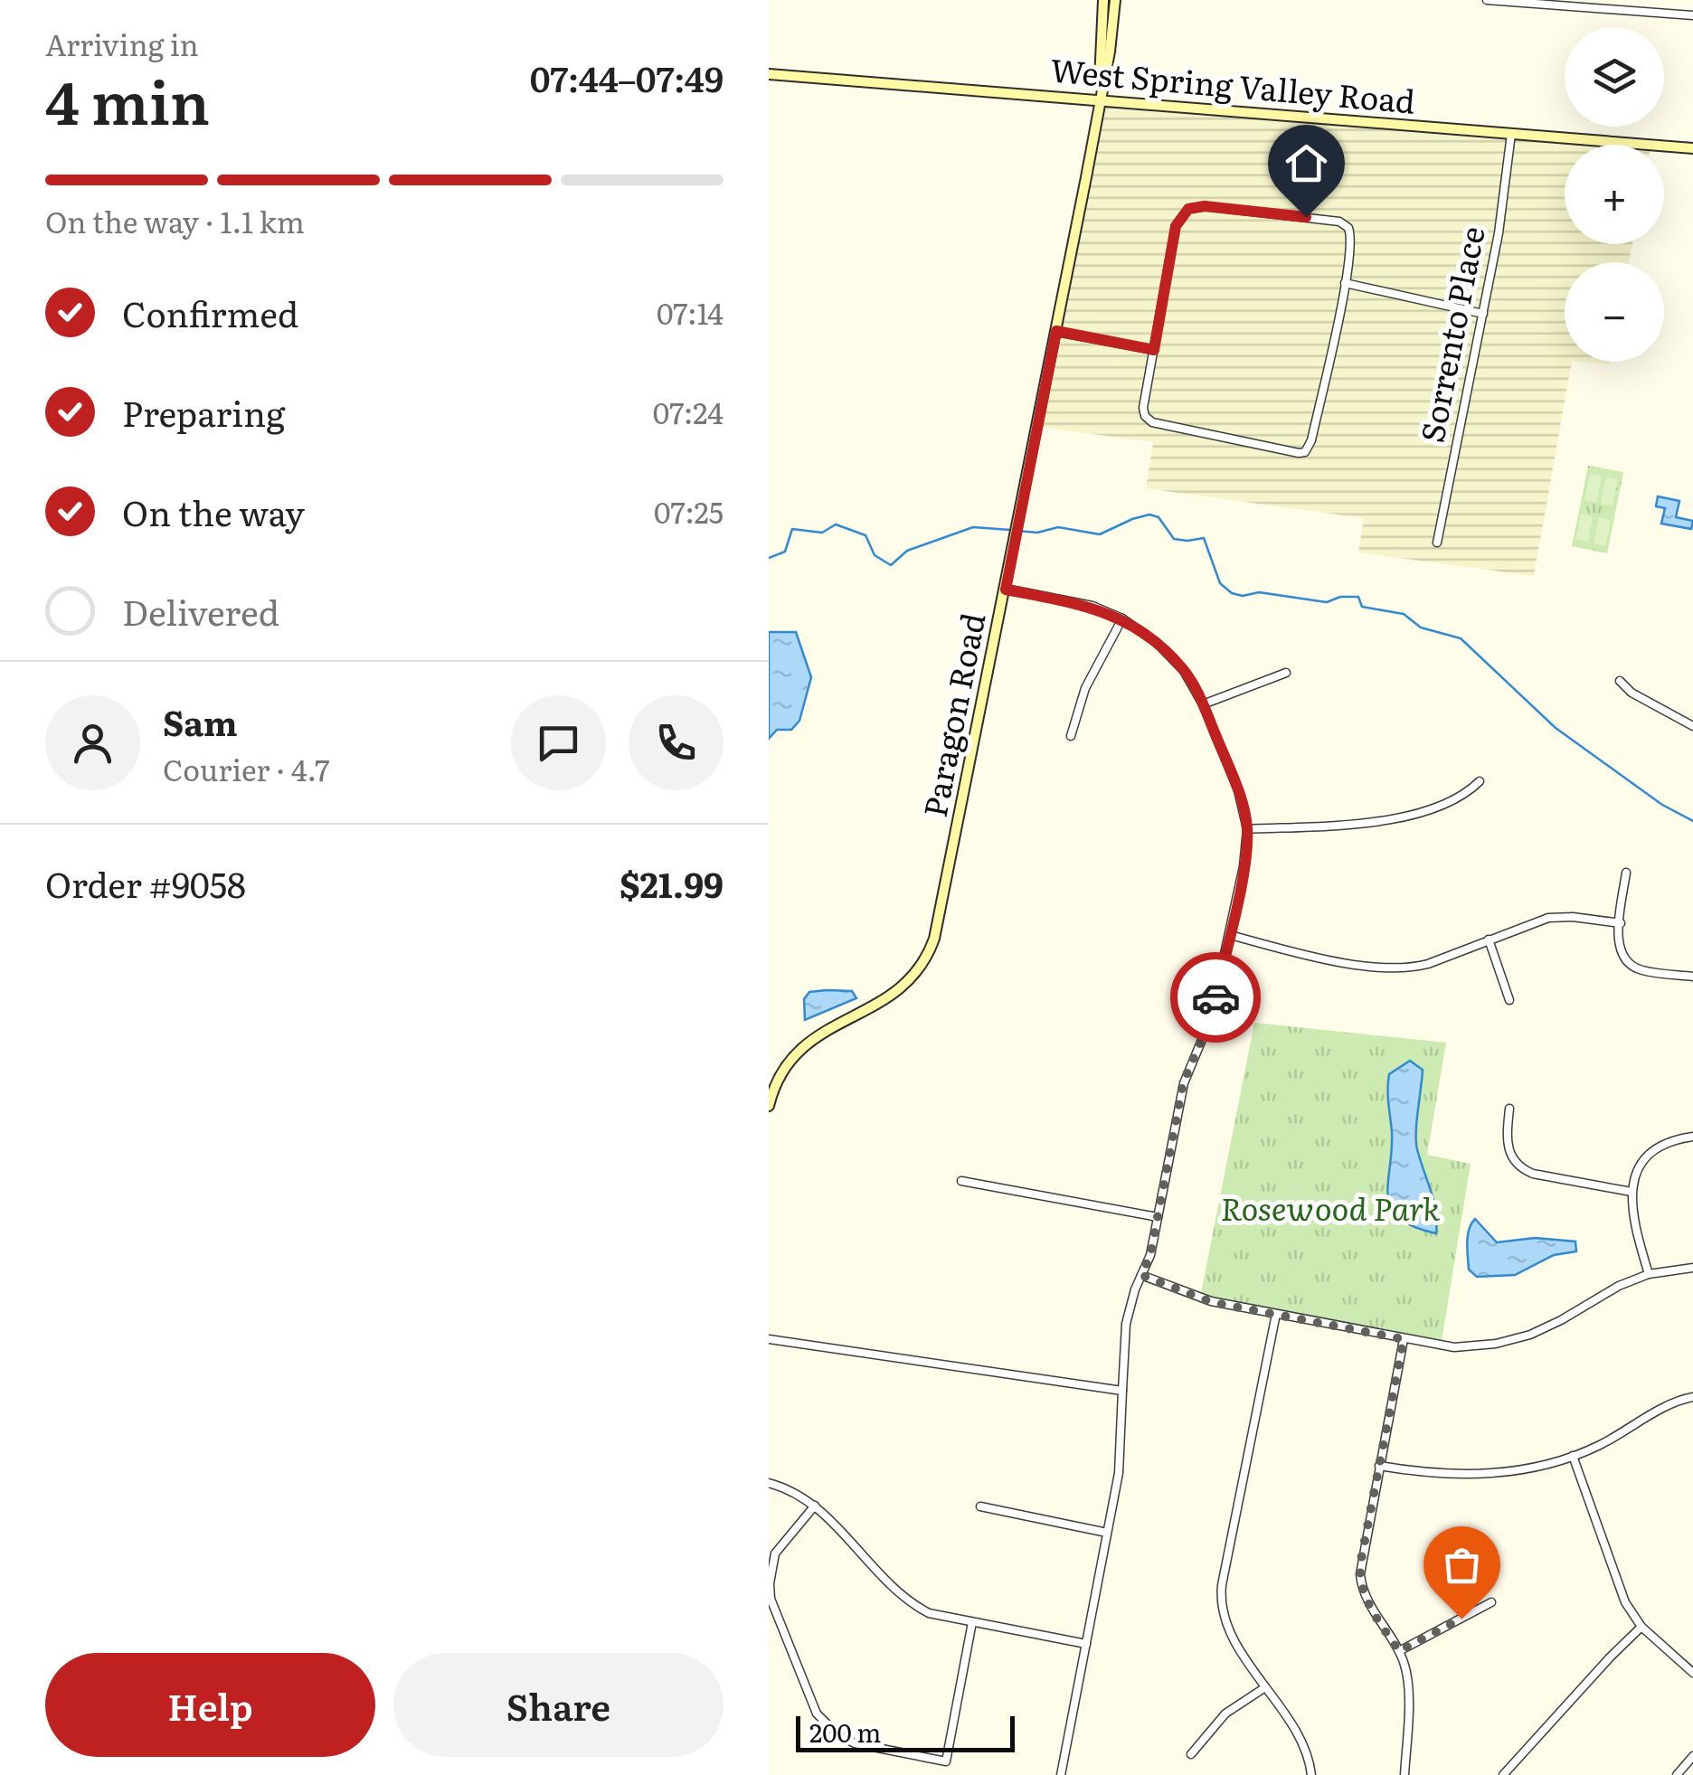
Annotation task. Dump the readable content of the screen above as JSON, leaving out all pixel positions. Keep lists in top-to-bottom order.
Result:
{
  "streets": {
    "street": ["West Spring Valley Road", "Sorrento Place", "Paragon Road"]
  },
  "crossings": [
    ["West Spring Valley Road", "Sorrento Place"],
    ["West Spring Valley Road", "Paragon Road"]
  ],
  "parks": ["Rosewood Park"],
  "scale_bar": "200 m",
  "page": {
    "heading": ["4 min", "Arriving in", "07:44–07:49"],
    "panel": [
      "Sam",
      "Courier · 4.7",
      "Order #9058",
      "$21.99"
    ],
    "map_buttons": ["+", "−"],
    "bar": "On the way · 1.1 km",
    "list": [
      ["Confirmed", "07:14"],
      ["Preparing", "07:24"],
      ["On the way", "07:25"],
      "Delivered"
    ],
    "buttons": ["Help", "Share"],
    "scale": "200 m"
  }
}
